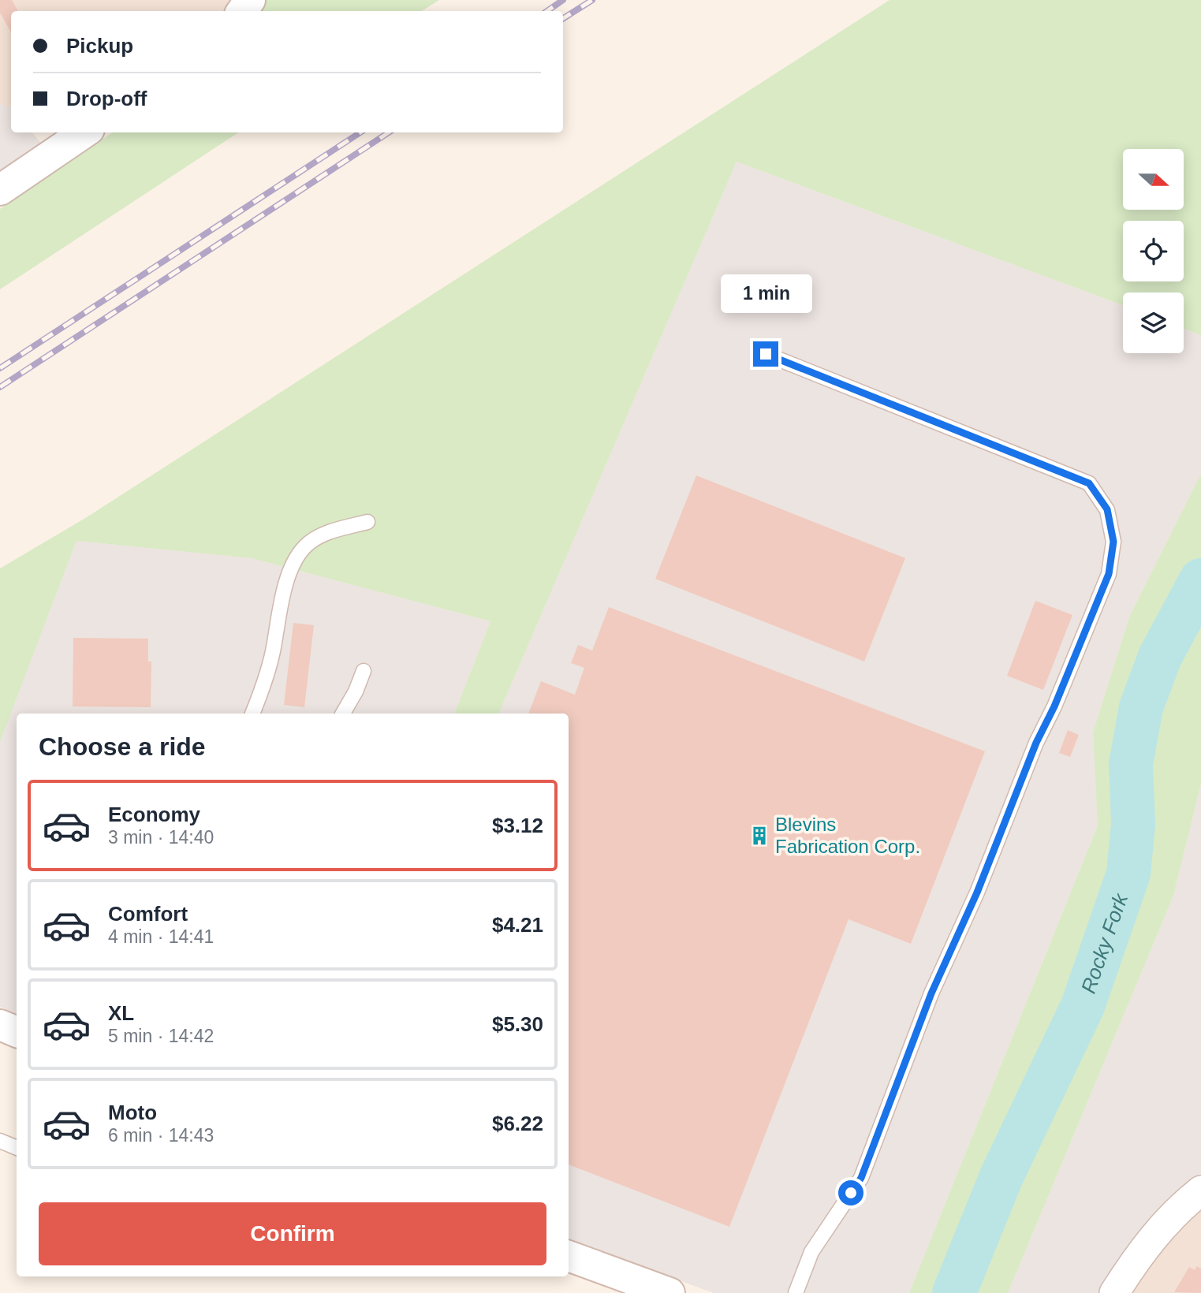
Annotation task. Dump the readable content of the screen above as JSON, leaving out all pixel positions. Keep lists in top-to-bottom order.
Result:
{
  "water": ["Rocky Fork"],
  "places": {
    "building": ["Blevins Fabrication Corp."]
  },
  "north": "right",
  "page": {
    "banner": ["Pickup", "Drop-off"],
    "bubble": "1 min",
    "heading": "Choose a ride",
    "list": [
      {
        "name": "Economy",
        "note": "3 min · 14:40",
        "value": "$3.12"
      },
      {
        "name": "Comfort",
        "note": "4 min · 14:41",
        "value": "$4.21"
      },
      {
        "name": "XL",
        "note": "5 min · 14:42",
        "value": "$5.30"
      },
      {
        "name": "Moto",
        "note": "6 min · 14:43",
        "value": "$6.22"
      }
    ],
    "buttons": "Confirm"
  }
}
